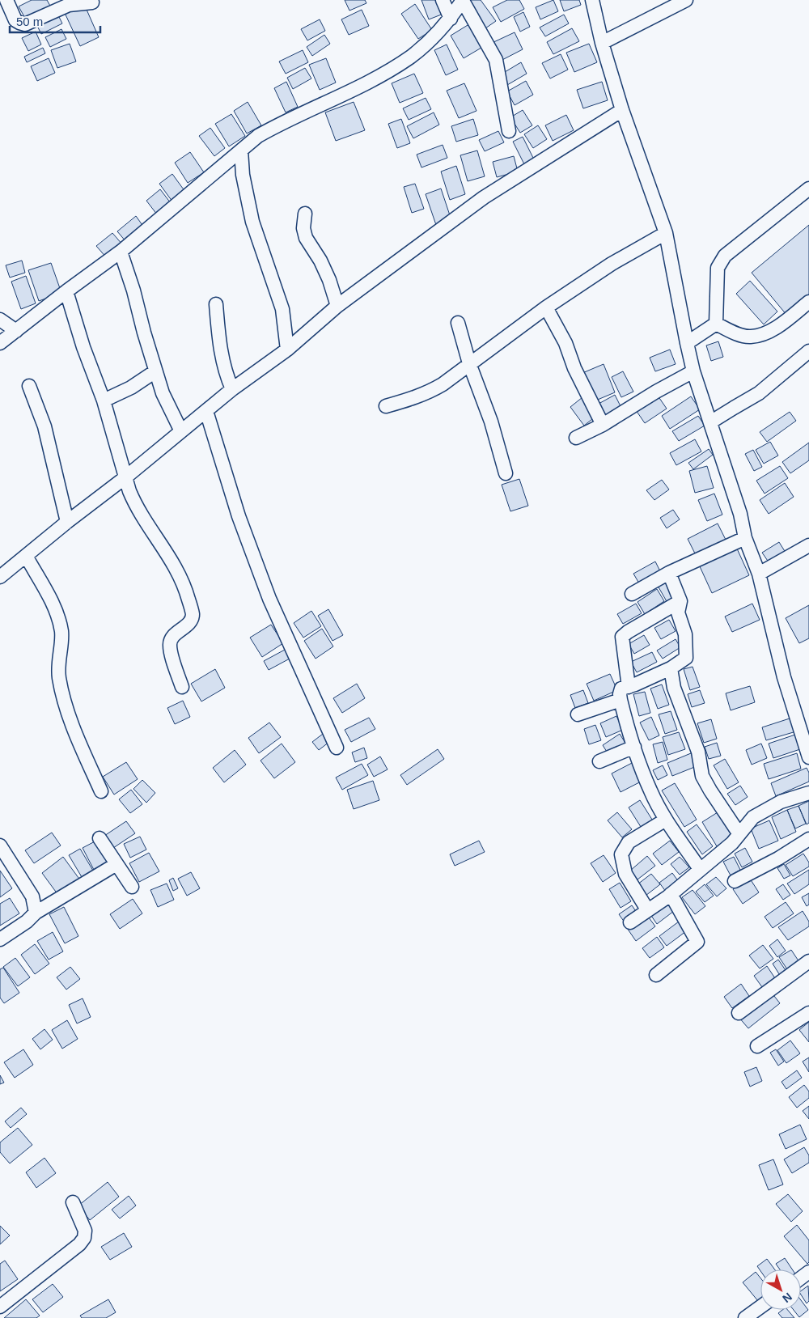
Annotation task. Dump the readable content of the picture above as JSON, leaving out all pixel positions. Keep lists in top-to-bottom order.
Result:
{
  "scale_bar": "50 m",
  "north": "bottom right"
}
